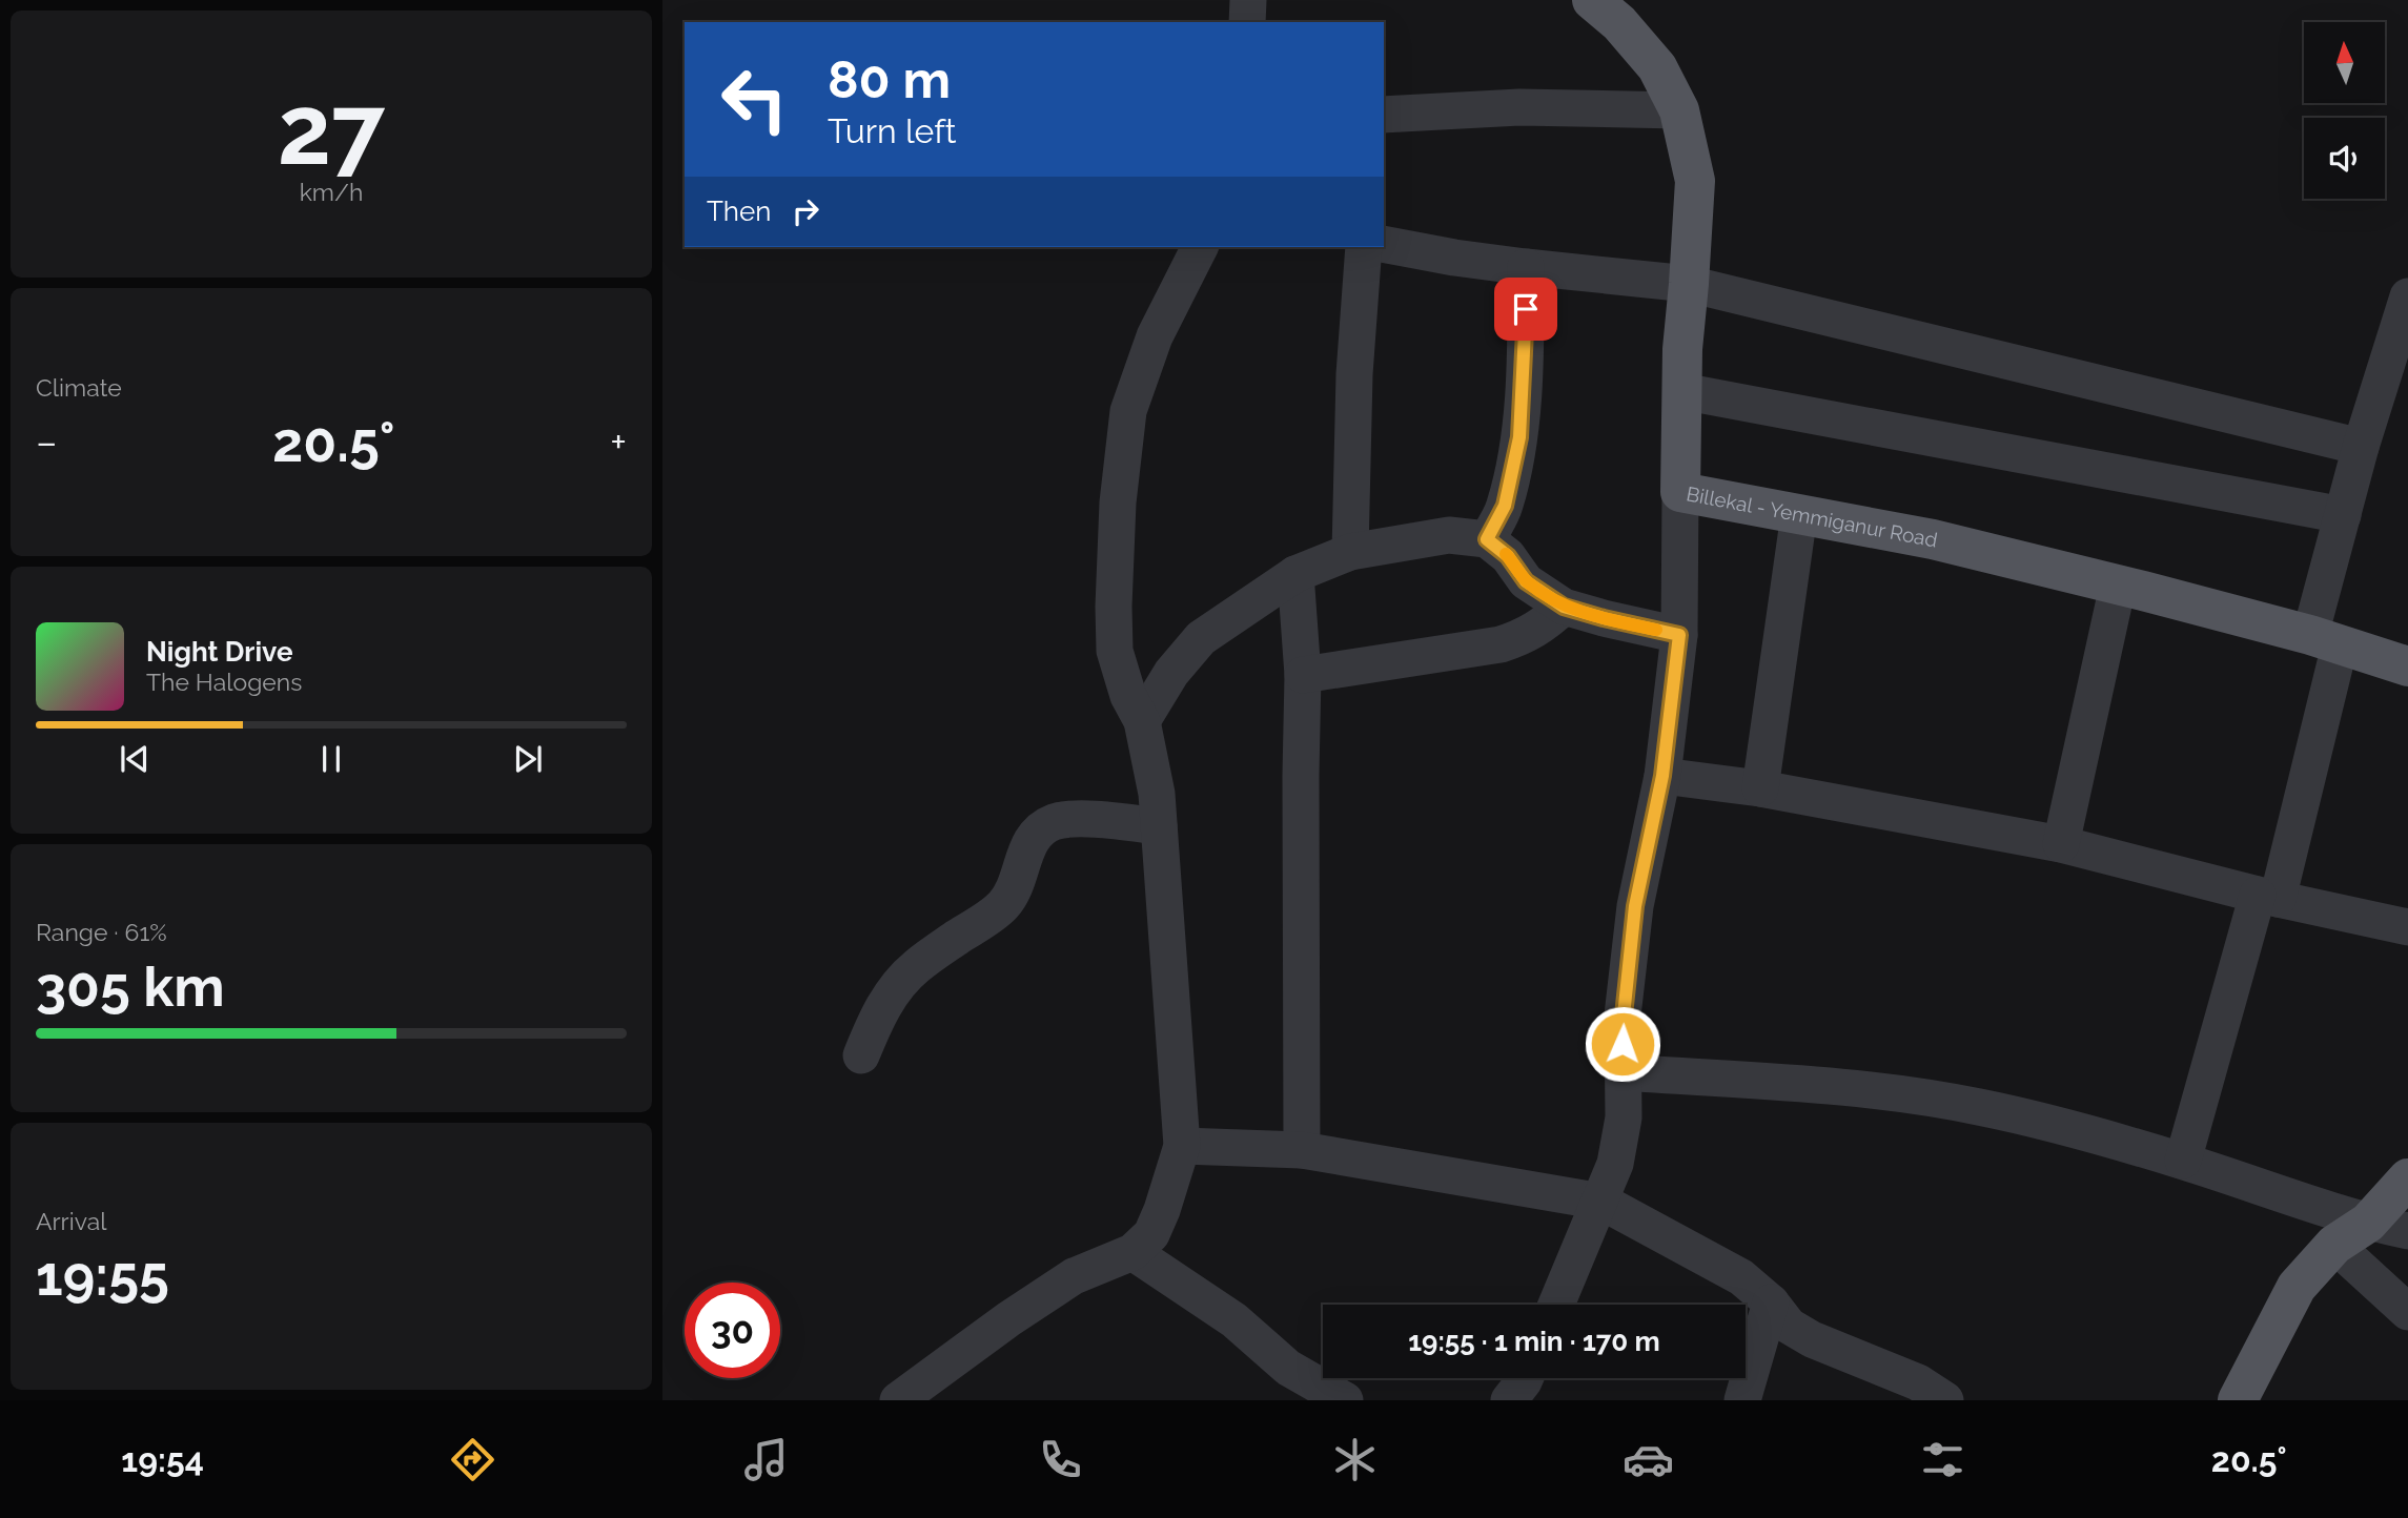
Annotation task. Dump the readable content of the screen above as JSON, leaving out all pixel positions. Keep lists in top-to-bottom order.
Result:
{
  "streets": {
    "main road": ["Billekal - Yemmiganur Road"]
  },
  "north": "top",
  "page": {
    "tile": [
      ["27", "km/h"],
      "Climate",
      ["Range · 61%", "305 km"],
      ["Arrival", "19:55"]
    ],
    "turn": ["80 m", "Turn left"],
    "then": "Then",
    "heat": ["−", "20.5°", "+"],
    "song": ["Night Drive", "The Halogens"],
    "limit": "30",
    "trip": "19:55 · 1 min · 170 m",
    "tabs": ["19:54", "20.5°"]
  }
}
